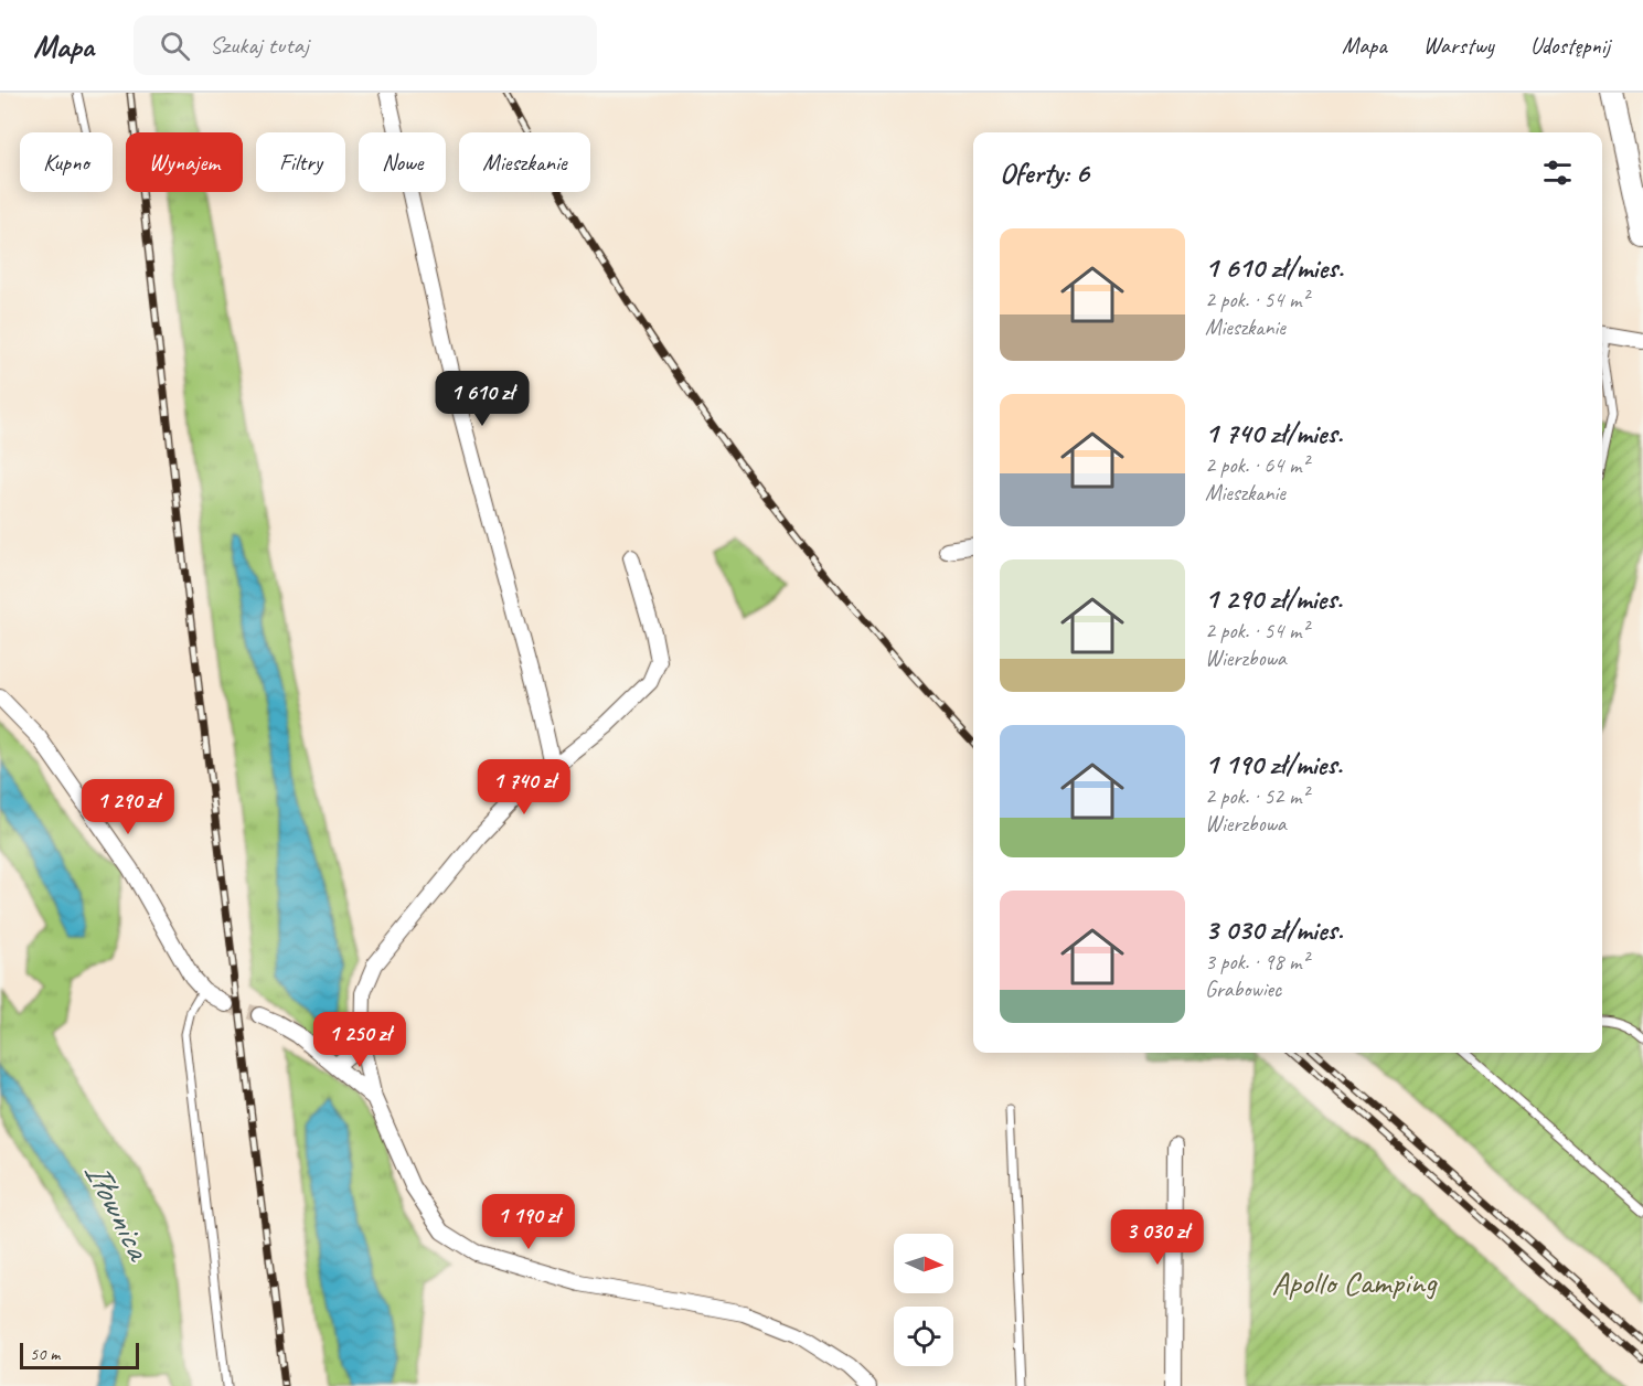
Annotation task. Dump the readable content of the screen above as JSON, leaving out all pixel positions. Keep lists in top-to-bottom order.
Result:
{
  "water": ["Iłownica"],
  "parks": ["Apollo Camping"],
  "scale_bar": "50 m",
  "north": "right",
  "page": {
    "header": "Mapa",
    "search": "Szukaj tutaj",
    "nav": ["Mapa", "Warstwy", "Udostępnij"],
    "chip": [
      "Kupno",
      "Wynajem",
      "Filtry",
      "Nowe",
      "Mieszkanie"
    ],
    "heading": "Oferty: 6",
    "list": [
      {
        "name": "1 610 zł/mies.",
        "note": "2 pok. · 54 m² · Mieszkanie"
      },
      {
        "name": "1 740 zł/mies.",
        "note": "2 pok. · 64 m² · Mieszkanie"
      },
      {
        "name": "1 290 zł/mies.",
        "note": "2 pok. · 54 m² · Wierzbowa"
      },
      {
        "name": "1 190 zł/mies.",
        "note": "2 pok. · 52 m² · Wierzbowa"
      },
      {
        "name": "3 030 zł/mies.",
        "note": "3 pok. · 98 m² · Grabowiec"
      }
    ],
    "price": [
      "1 610 zł",
      "1 740 zł",
      "1 290 zł",
      "1 250 zł",
      "1 190 zł",
      "3 030 zł"
    ],
    "scale": "50 m"
  }
}
